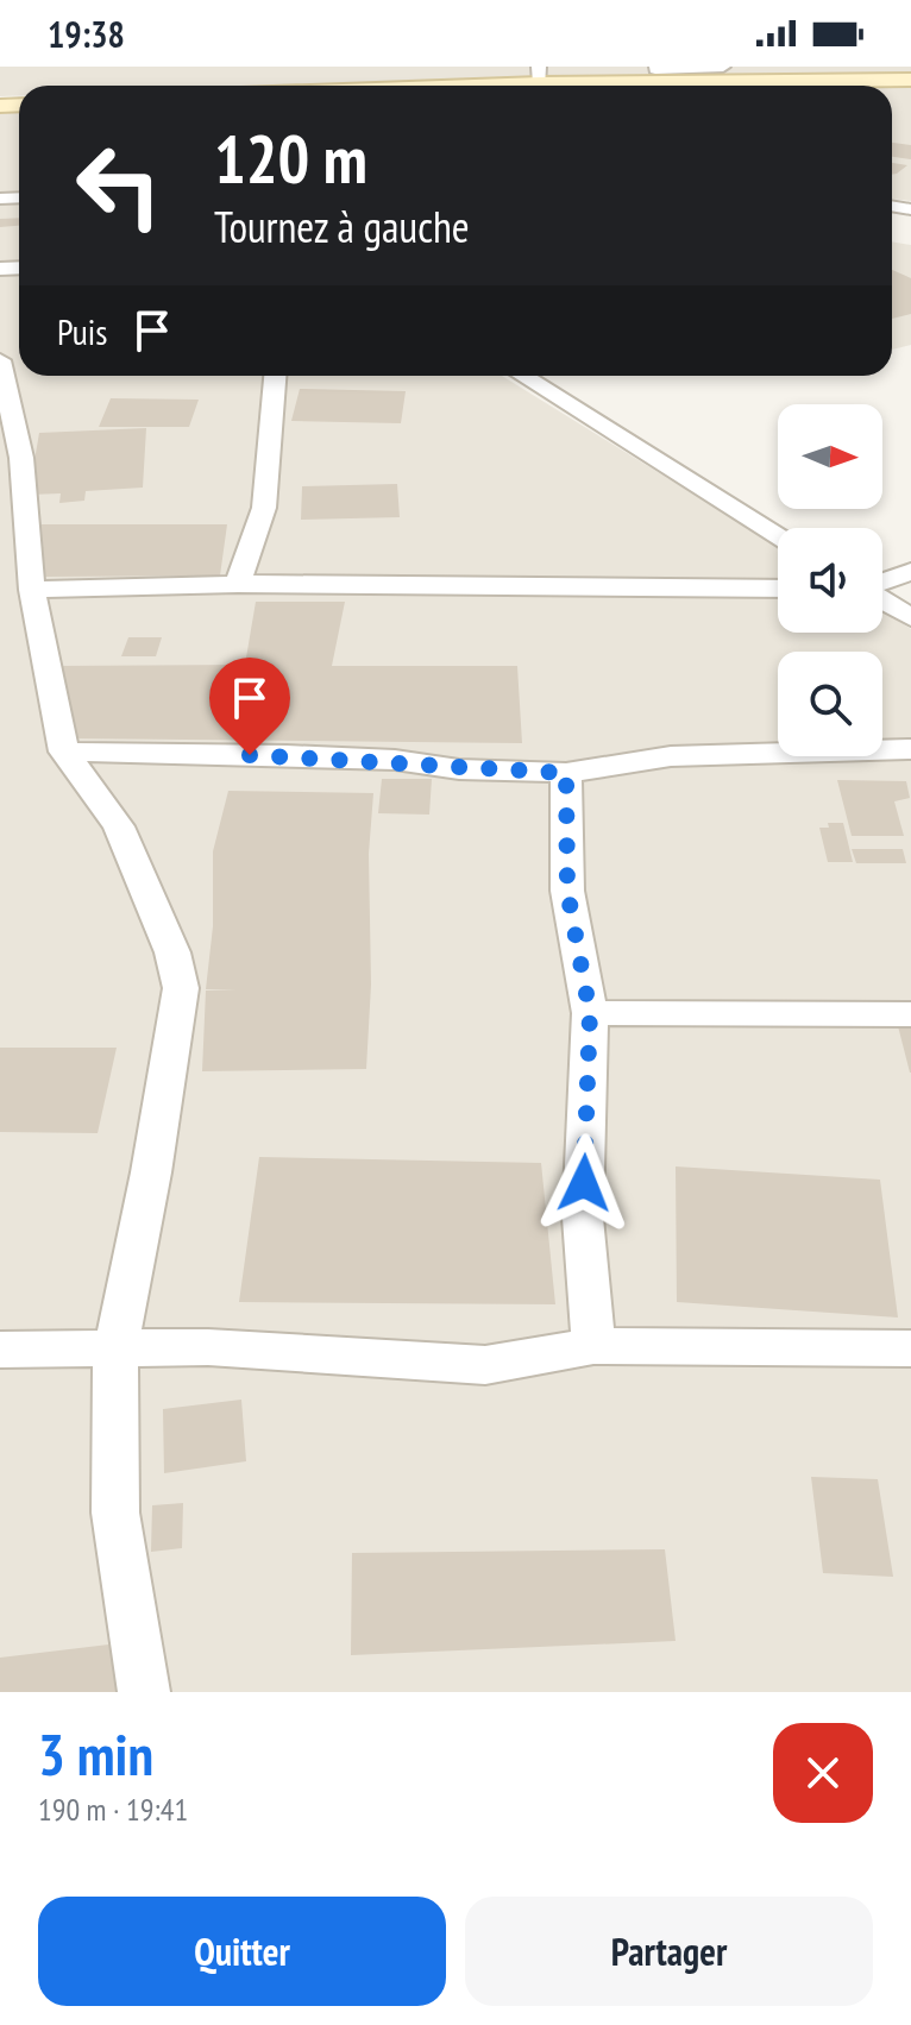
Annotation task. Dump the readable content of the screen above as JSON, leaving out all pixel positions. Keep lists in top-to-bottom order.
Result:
{
  "north": "right",
  "page": {
    "status": "19:38",
    "turn": ["120 m", "Tournez à gauche"],
    "then": "Puis",
    "heading": ["3 min", "190 m · 19:41"],
    "buttons": ["Quitter", "Partager"]
  }
}
